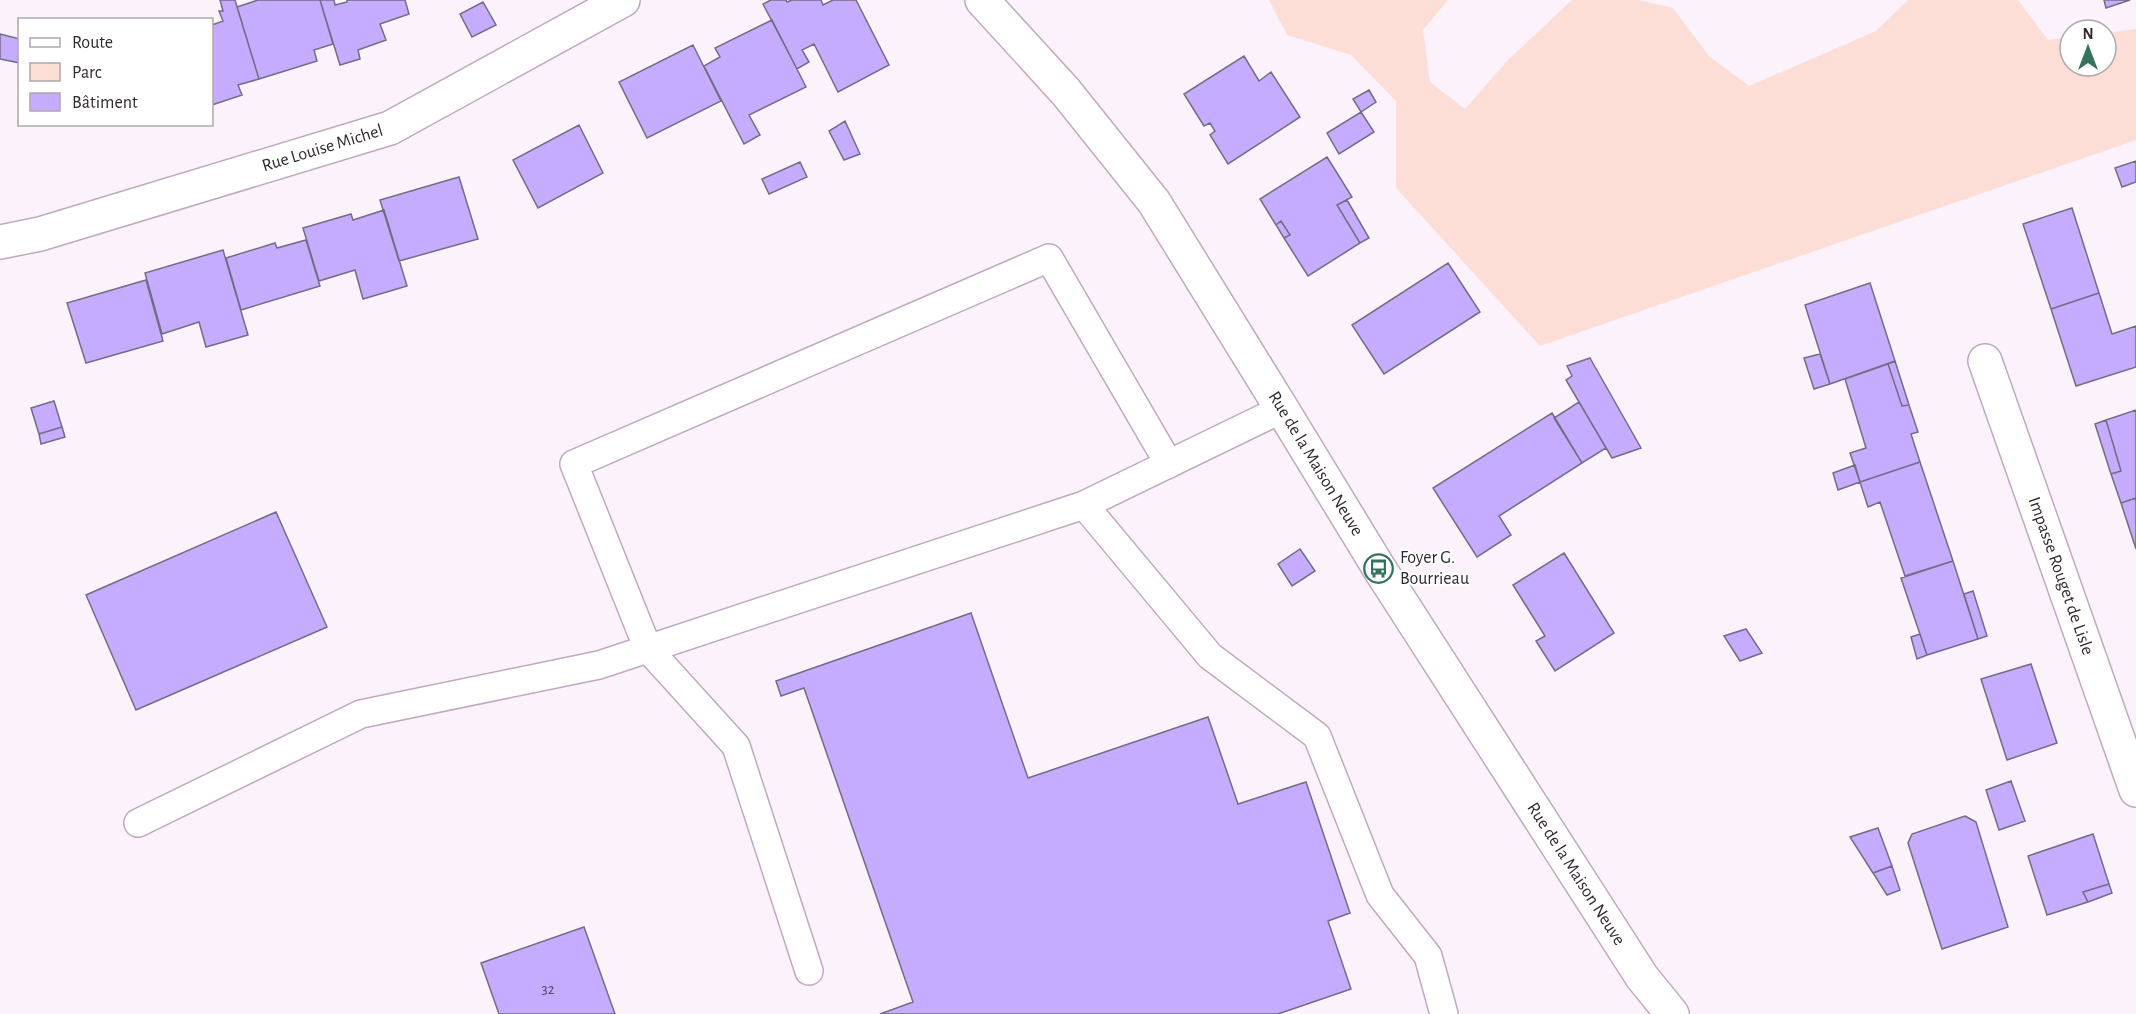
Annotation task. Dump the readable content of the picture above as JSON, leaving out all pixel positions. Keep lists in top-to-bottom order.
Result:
{
  "streets": {
    "street": ["Rue Louise Michel", "Rue de la Maison Neuve", "Impasse Rouget de Lisle"]
  },
  "places": {
    "bus stop": ["Foyer G. Bourrieau"]
  },
  "house_numbers": ["32"],
  "legend": ["Route", "Parc", "Bâtiment"],
  "north": "top"
}
